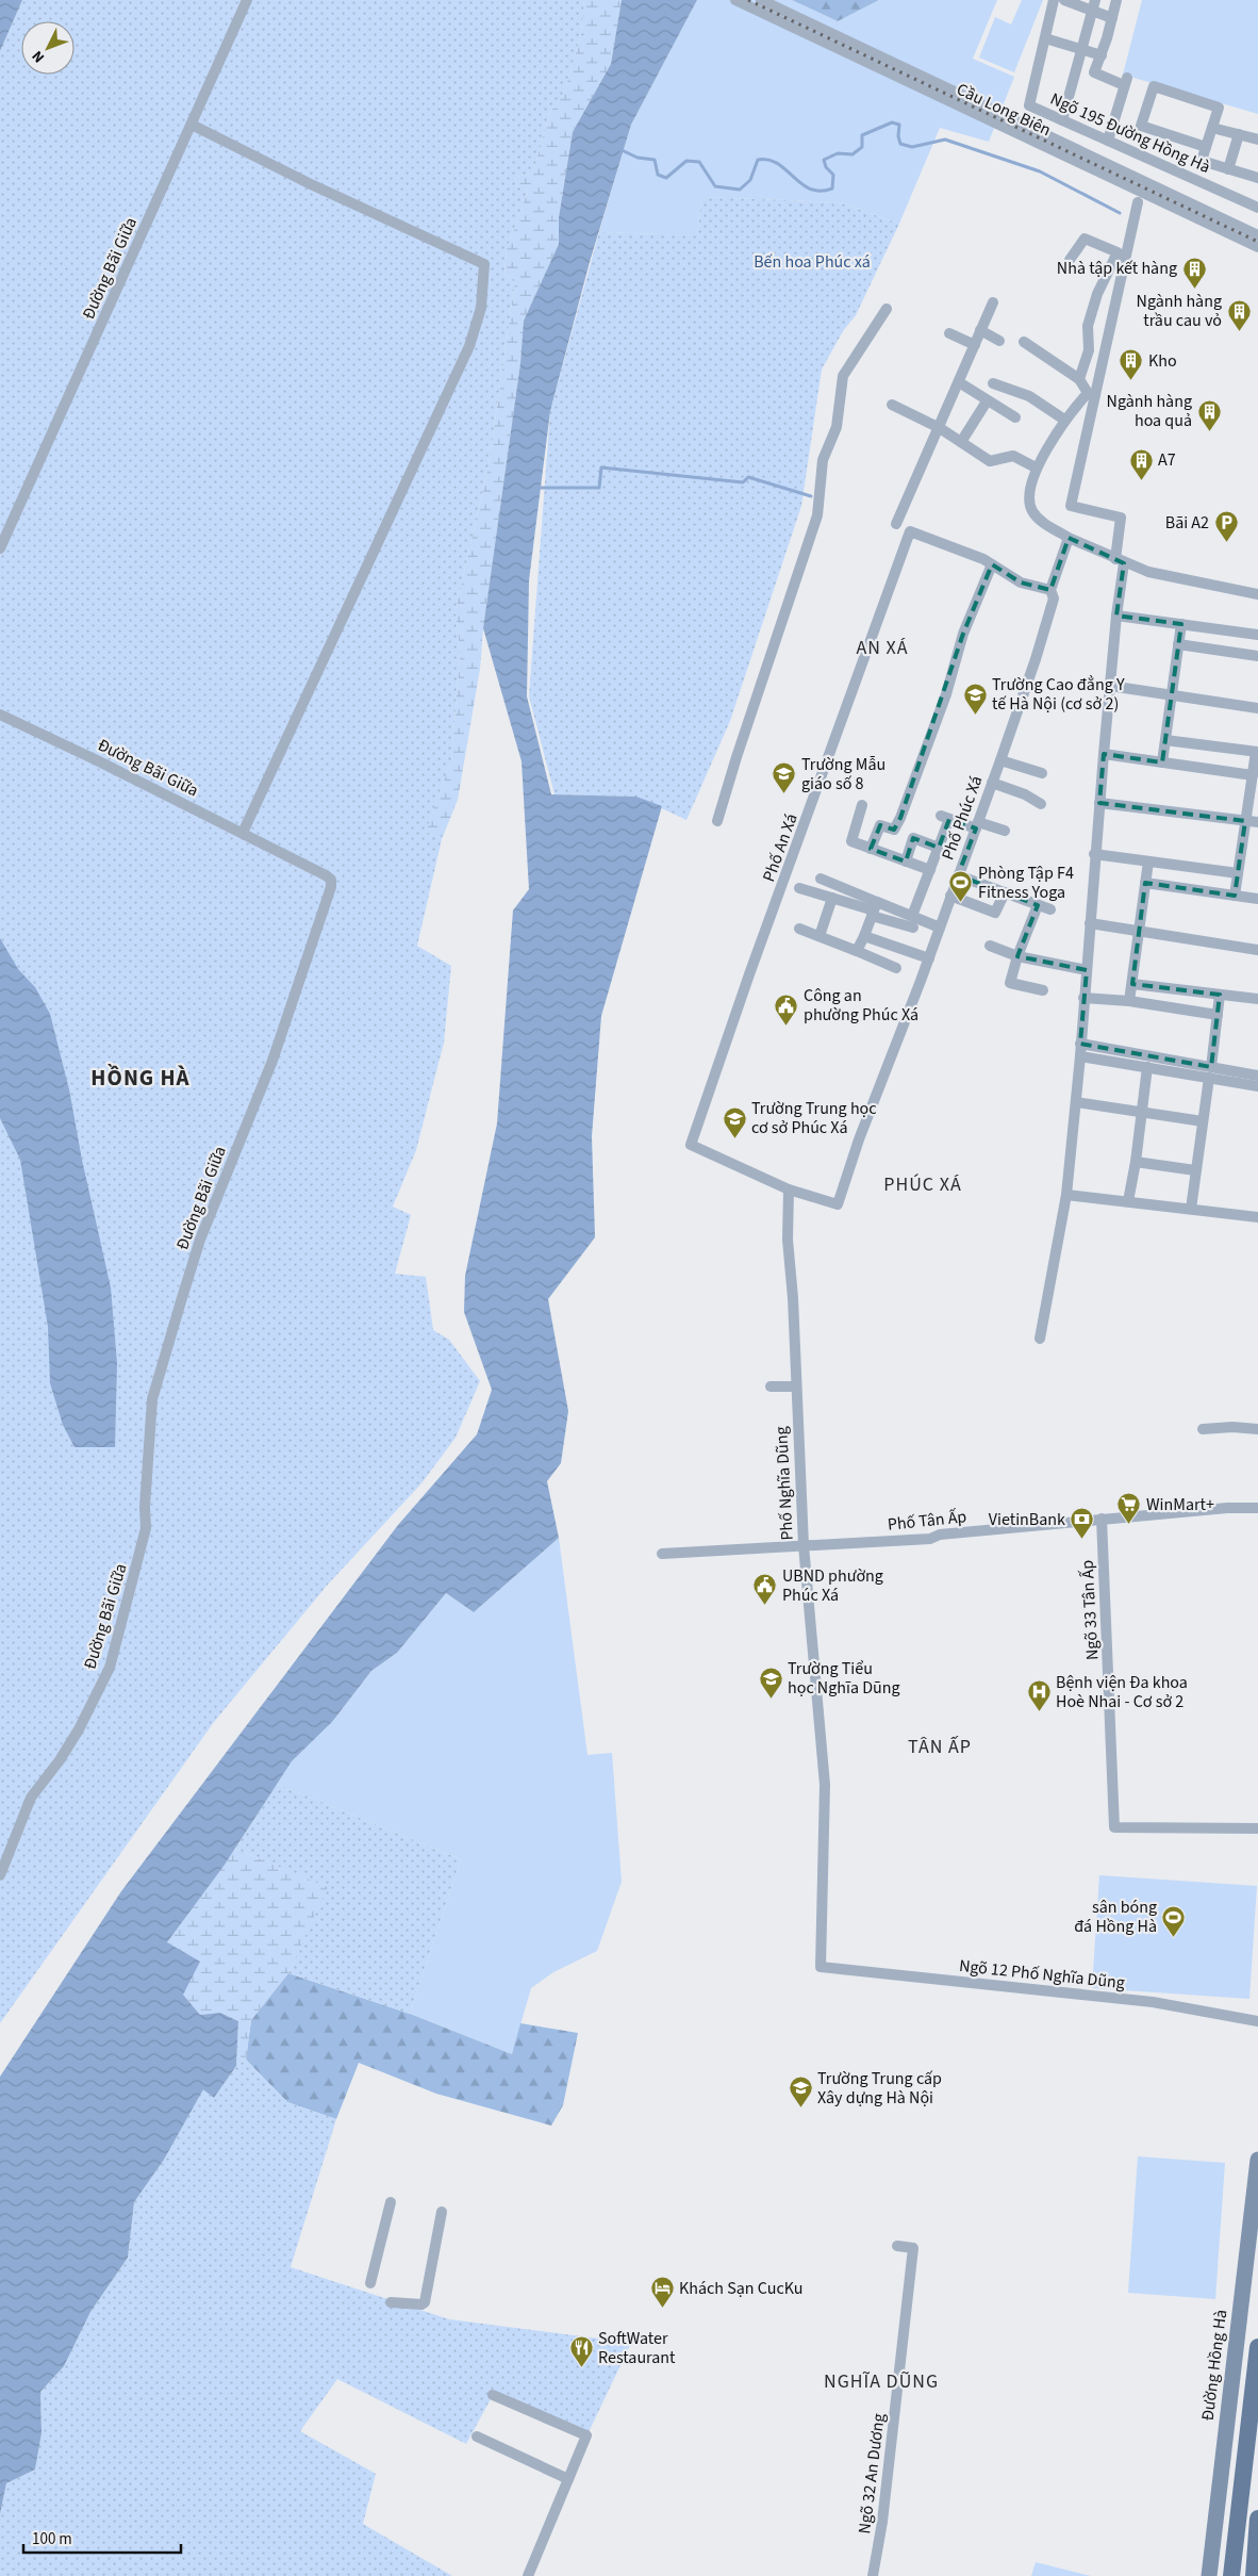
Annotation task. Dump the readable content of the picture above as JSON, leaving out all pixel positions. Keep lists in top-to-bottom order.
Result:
{
  "streets": {
    "street": [
      "Cầu Long Biên",
      "Ngõ 195 Đường Hồng Hà",
      "Đường Bãi Giữa",
      "Phố Phúc Xá",
      "Phố An Xá",
      "Phố Nghĩa Dũng",
      "Phố Tân Ấp",
      "Ngõ 33 Tân Ấp",
      "Ngõ 12 Phố Nghĩa Dũng",
      "Đường Hồng Hà",
      "Ngõ 32 An Dương"
    ]
  },
  "crossings": [
    ["Phố Phúc Xá", "Phố An Xá"],
    ["Phố Phúc Xá", "Phố Nghĩa Dũng"],
    ["Phố An Xá", "Phố Nghĩa Dũng"],
    ["Phố Nghĩa Dũng", "Phố Tân Ấp"],
    ["Phố Nghĩa Dũng", "Ngõ 12 Phố Nghĩa Dũng"],
    ["Phố Tân Ấp", "Ngõ 33 Tân Ấp"]
  ],
  "districts": [
    "AN XÁ",
    "HỒNG HÀ",
    "PHÚC XÁ",
    "TÂN ẤP",
    "NGHĨA DŨNG"
  ],
  "parks": ["Bến hoa Phúc xá"],
  "places": {
    "building": [
      "Nhà tập kết hàng",
      "Ngành hàng trầu cau vỏ",
      "Kho",
      "Ngành hàng hoa quả",
      "A7"
    ],
    "parking": ["Bãi A2"],
    "school or university": [
      "Trường Cao đẳng Y tế Hà Nội (cơ sở 2)",
      "Trường Mẫu giáo số 8",
      "Trường Trung học cơ sở Phúc Xá",
      "Trường Tiểu học Nghĩa Dũng",
      "Trường Trung cấp Xây dựng Hà Nội"
    ],
    "sports": ["Phòng Tập F4 Fitness Yoga", "sân bóng đá Hồng Hà"],
    "public building": ["Công an phường Phúc Xá", "UBND phường Phúc Xá"],
    "supermarket": ["WinMart+"],
    "bank": ["VietinBank"],
    "hospital": ["Bệnh viện Đa khoa Hoè Nhai - Cơ sở 2"],
    "hotel": ["Khách Sạn CucKu"],
    "restaurant": ["SoftWater Restaurant"]
  },
  "scale_bar": "100 m",
  "north": "bottom left"
}
